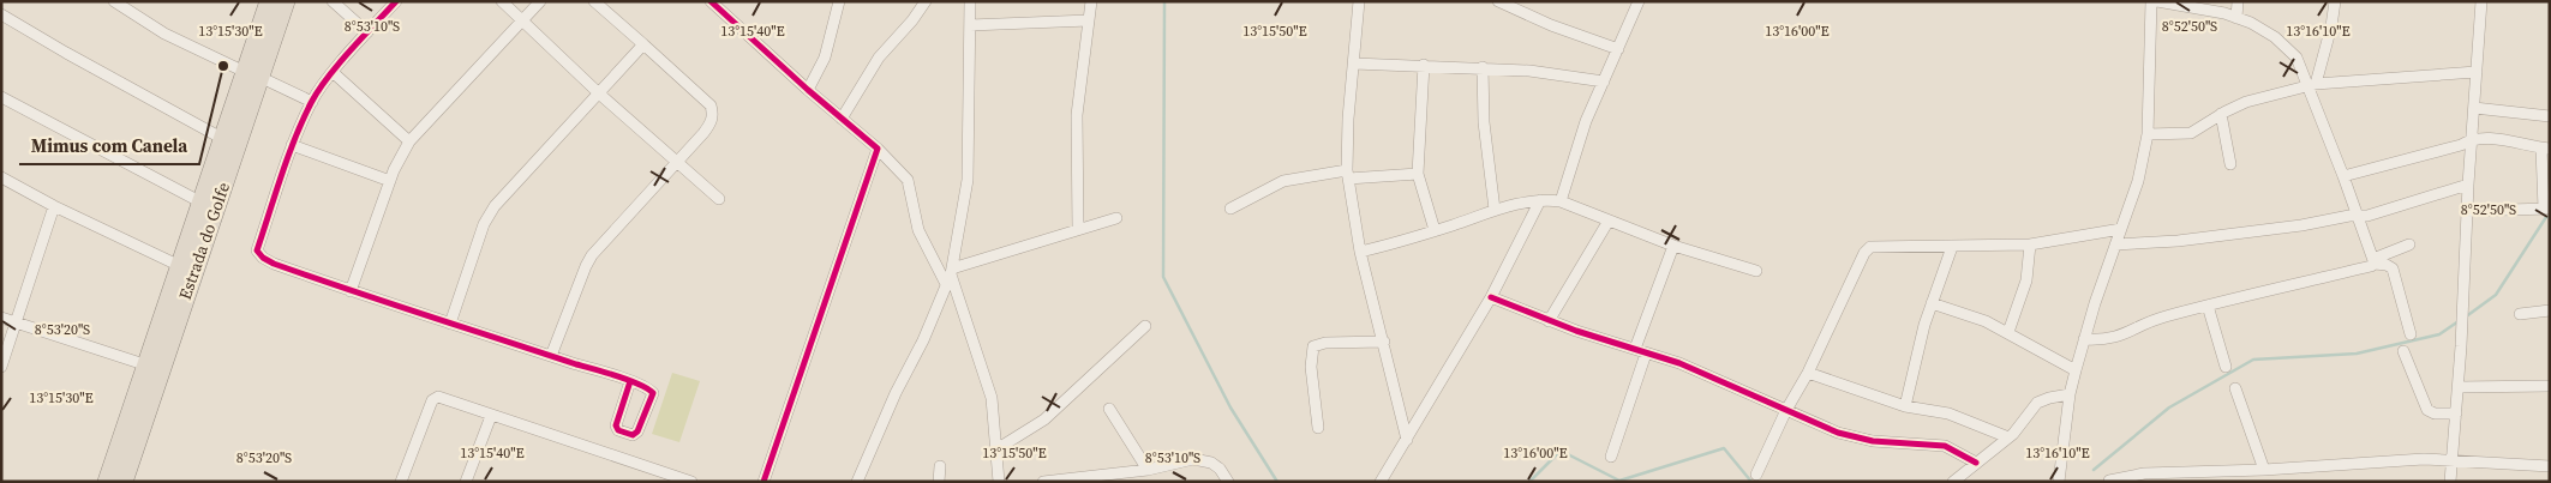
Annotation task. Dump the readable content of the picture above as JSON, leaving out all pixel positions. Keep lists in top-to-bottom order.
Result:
{
  "streets": {
    "highway": ["Estrada do Golfe"]
  },
  "places": ["Mimus com Canela"],
  "coordinates": [
    "8°53'10\"S",
    "8°52'50\"S",
    "13°15'30\"E",
    "13°15'50\"E",
    "13°16'00\"E",
    "13°15'40\"E",
    "13°16'10\"E",
    "8°53'20\"S"
  ]
}
